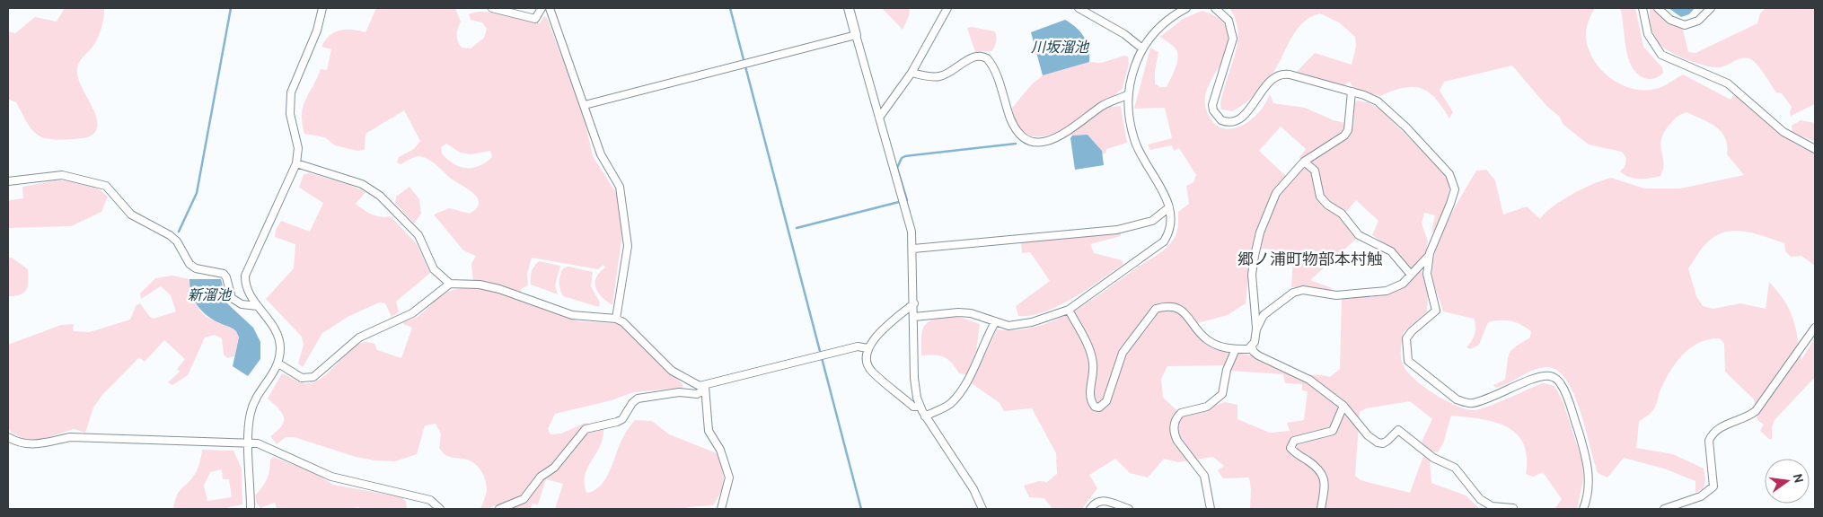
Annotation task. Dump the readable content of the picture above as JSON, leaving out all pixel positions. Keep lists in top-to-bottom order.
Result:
{
  "districts": ["郷ノ浦町物部本村触"],
  "water": ["川坂溜池", "新溜池"],
  "north": "right"
}
